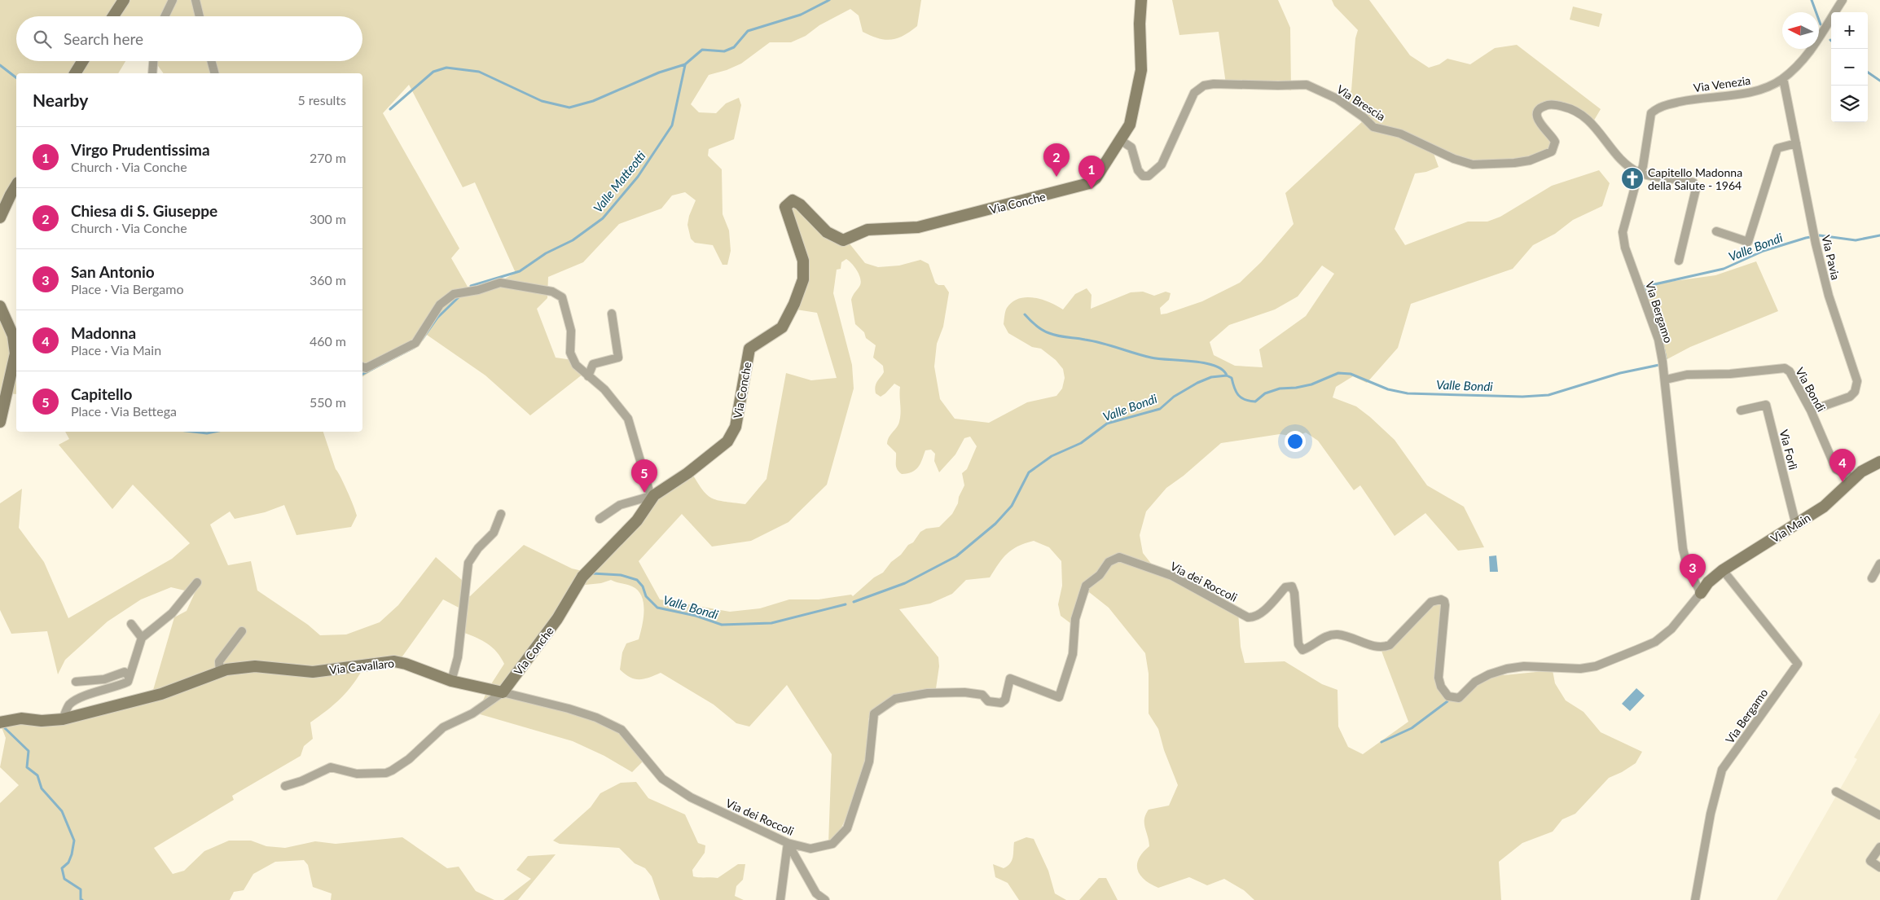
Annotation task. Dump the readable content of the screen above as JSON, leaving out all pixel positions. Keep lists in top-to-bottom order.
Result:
{
  "streets": {
    "street": [
      "Via Venezia",
      "Via Brescia",
      "Via Conche",
      "Via Pavia",
      "Via Bergamo",
      "Via Bondi",
      "Via Forlì",
      "Via Main",
      "Via dei Roccoli",
      "Via Cavallaro"
    ]
  },
  "crossings": [
    ["Via Venezia", "Via Brescia"],
    ["Via Venezia", "Via Pavia"],
    ["Via Venezia", "Via Bergamo"],
    ["Via Brescia", "Via Conche"],
    ["Via Brescia", "Via Bergamo"],
    ["Via Conche", "Via dei Roccoli"],
    ["Via Conche", "Via Cavallaro"],
    ["Via Pavia", "Via Bondi"],
    ["Via Bergamo", "Via Bondi"],
    ["Via Bergamo", "Via Main"],
    ["Via Bergamo", "Via dei Roccoli"],
    ["Via Bondi", "Via Main"],
    ["Via Forlì", "Via Main"],
    ["Via Main", "Via dei Roccoli"],
    ["Via dei Roccoli", "Via Cavallaro"]
  ],
  "water": ["Valle Matteotti", "Valle Bondi"],
  "places": {
    "church": ["Capitello Madonna della Salute - 1964"]
  },
  "north": "left",
  "page": {
    "map_buttons": ["+", "−"],
    "search": "Search here",
    "heading": ["Nearby", "5 results"],
    "list": [
      {
        "mark": "1",
        "name": "Virgo Prudentissima",
        "note": "Church · Via Conche",
        "value": "270 m"
      },
      {
        "mark": "2",
        "name": "Chiesa di S. Giuseppe",
        "note": "Church · Via Conche",
        "value": "300 m"
      },
      {
        "mark": "3",
        "name": "San Antonio",
        "note": "Place · Via Bergamo",
        "value": "360 m"
      },
      {
        "mark": "4",
        "name": "Madonna",
        "note": "Place · Via Main",
        "value": "460 m"
      },
      {
        "mark": "5",
        "name": "Capitello",
        "note": "Place · Via Bettega",
        "value": "550 m"
      }
    ],
    "pins": [
      "2",
      "1",
      "4",
      "5",
      "3"
    ]
  }
}
